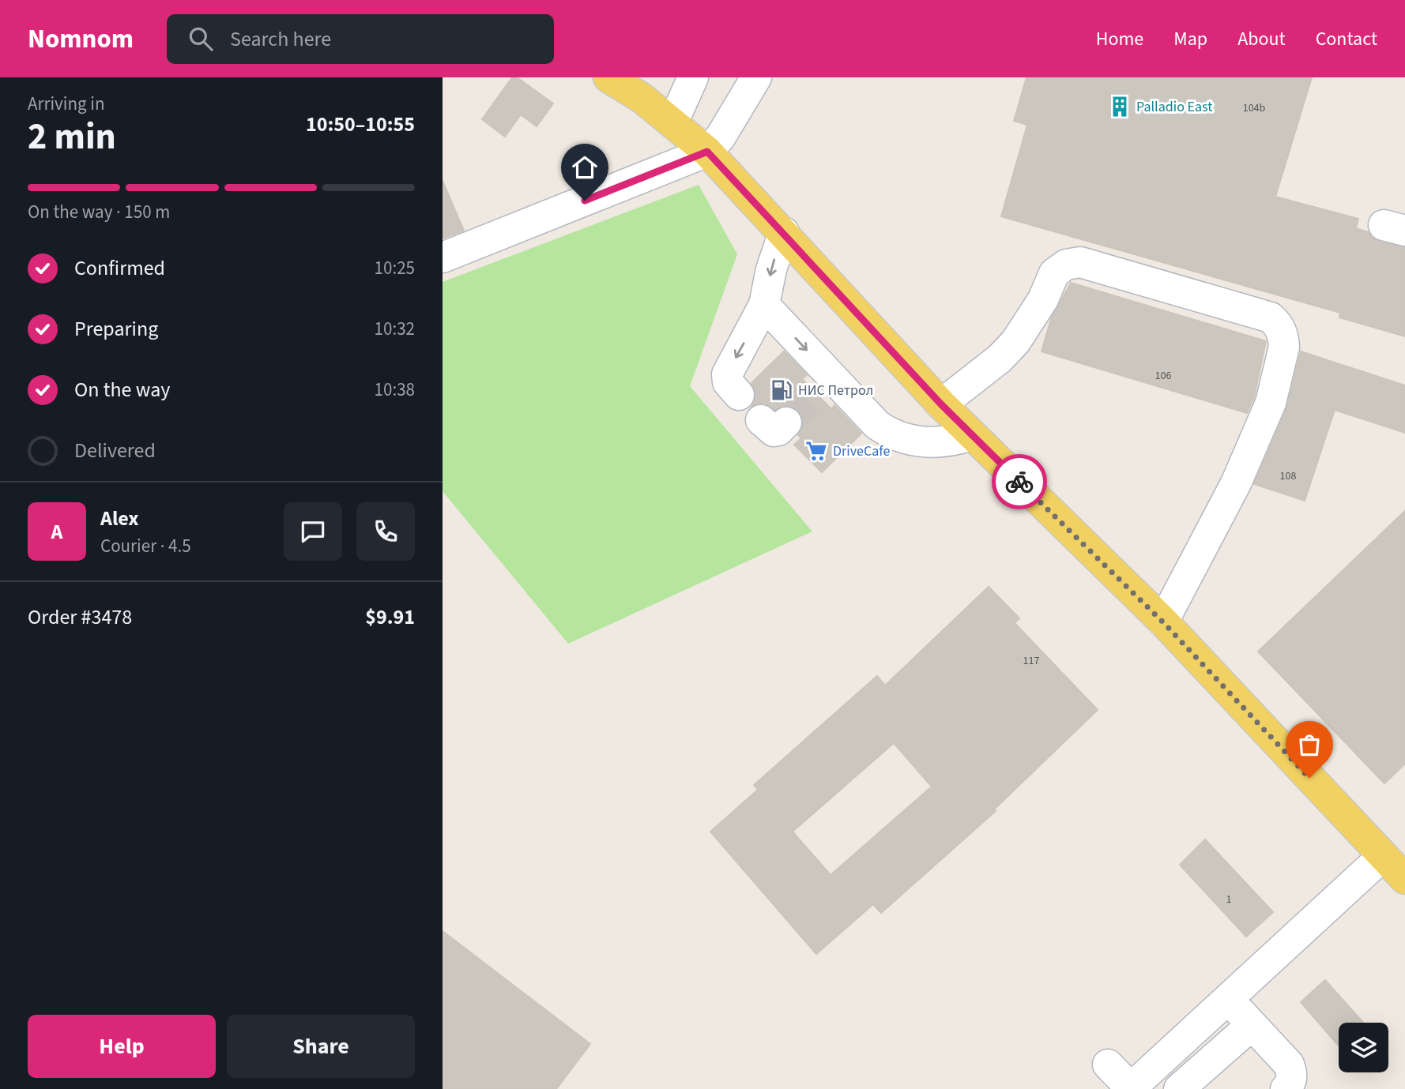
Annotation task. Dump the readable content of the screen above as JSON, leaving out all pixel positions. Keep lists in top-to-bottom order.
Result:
{
  "places": {
    "building": ["Palladio East"],
    "fuel station": ["НИС Петрол"],
    "supermarket": ["DriveCafe"]
  },
  "house_numbers": [
    "104b",
    "106",
    "108",
    "117",
    "1"
  ],
  "page": {
    "header": "Nomnom",
    "search": "Search here",
    "nav": [
      "Home",
      "Map",
      "About",
      "Contact"
    ],
    "heading": ["2 min", "Arriving in", "10:50–10:55"],
    "panel": [
      "Alex",
      "Courier · 4.5",
      "Order #3478",
      "$9.91"
    ],
    "bar": "On the way · 150 m",
    "list": [
      ["Confirmed", "10:25"],
      ["Preparing", "10:32"],
      ["On the way", "10:38"],
      "Delivered"
    ],
    "round": "A",
    "buttons": ["Help", "Share"]
  }
}
